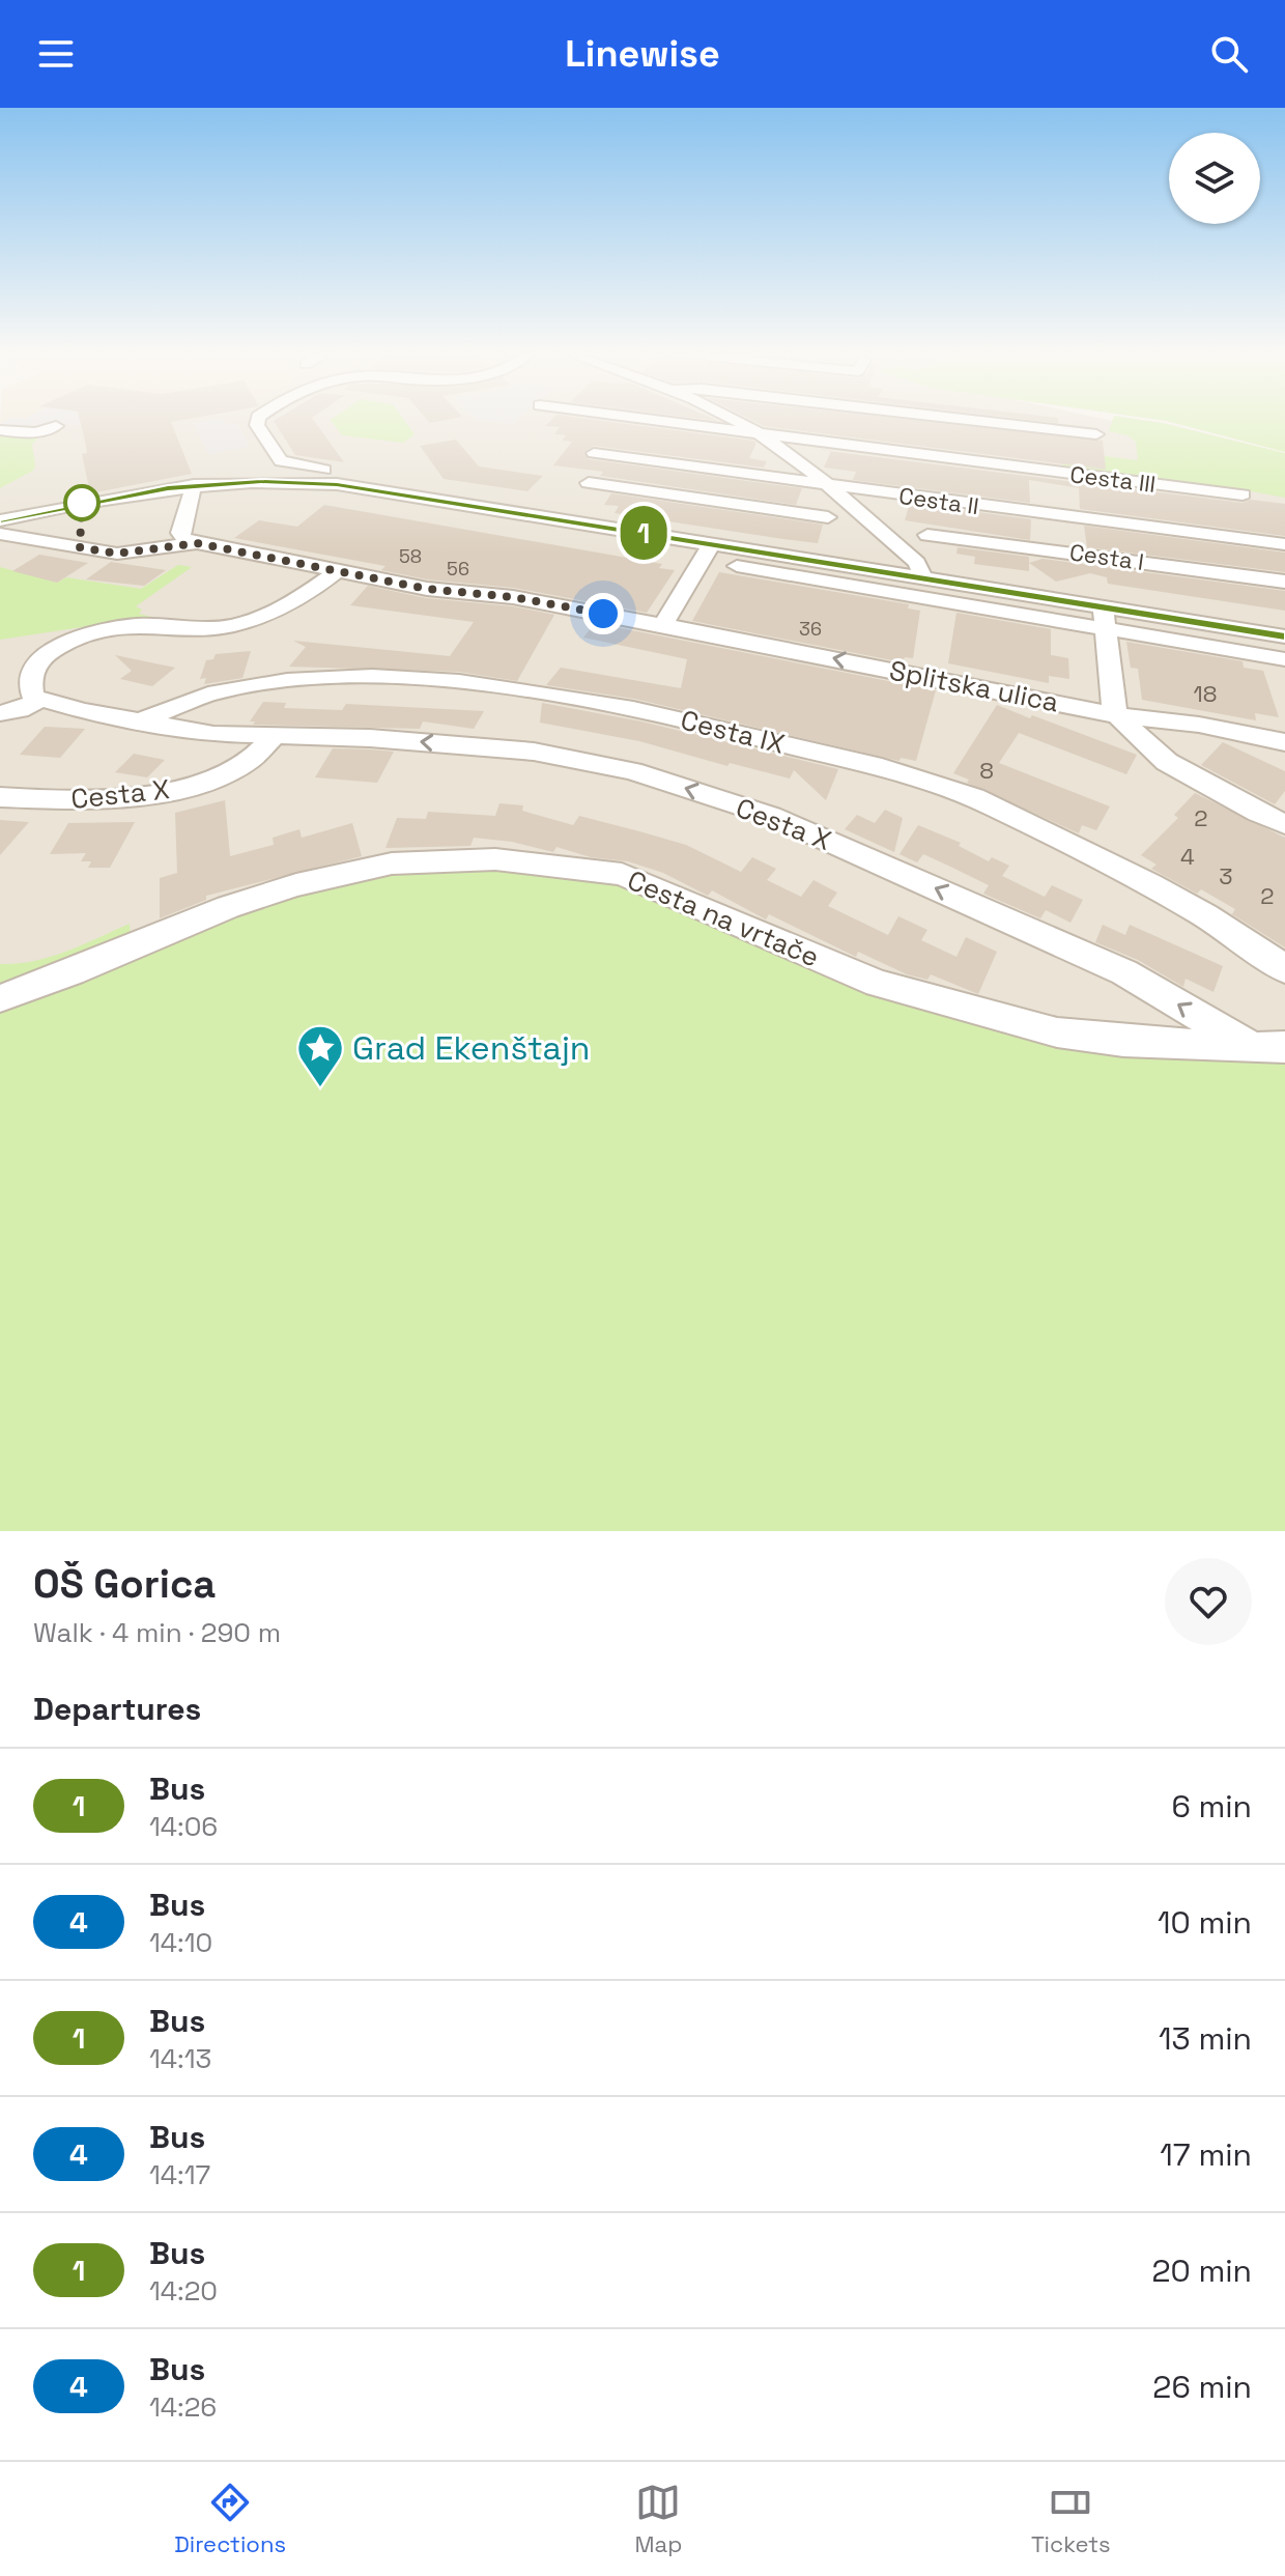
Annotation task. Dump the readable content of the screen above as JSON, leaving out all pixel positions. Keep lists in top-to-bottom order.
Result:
{
  "streets": {
    "street": [
      "Cesta III",
      "Cesta II",
      "Cesta I",
      "Splitska ulica",
      "Cesta IX",
      "Cesta X",
      "Cesta na vrtače"
    ]
  },
  "crossings": [
    ["Cesta IX", "Cesta X"],
    ["Cesta X", "Cesta na vrtače"]
  ],
  "places": {
    "place": ["Grad Ekenštajn"]
  },
  "lines": ["bus line 1"],
  "house_numbers": [
    "58",
    "56",
    "36",
    "18",
    "8",
    "2",
    "4",
    "3",
    "2"
  ],
  "page": {
    "header": "Linewise",
    "on_map": "1",
    "heading": [
      ["OŠ Gorica", "Walk · 4 min · 290 m"],
      "Departures"
    ],
    "list": [
      {
        "mark": "1",
        "name": "Bus",
        "note": "14:06",
        "value": "6 min"
      },
      {
        "mark": "4",
        "name": "Bus",
        "note": "14:10",
        "value": "10 min"
      },
      {
        "mark": "1",
        "name": "Bus",
        "note": "14:13",
        "value": "13 min"
      },
      {
        "mark": "4",
        "name": "Bus",
        "note": "14:17",
        "value": "17 min"
      },
      {
        "mark": "1",
        "name": "Bus",
        "note": "14:20",
        "value": "20 min"
      },
      {
        "mark": "4",
        "name": "Bus",
        "note": "14:26",
        "value": "26 min"
      }
    ],
    "tabs": ["Directions", "Map", "Tickets"]
  }
}
